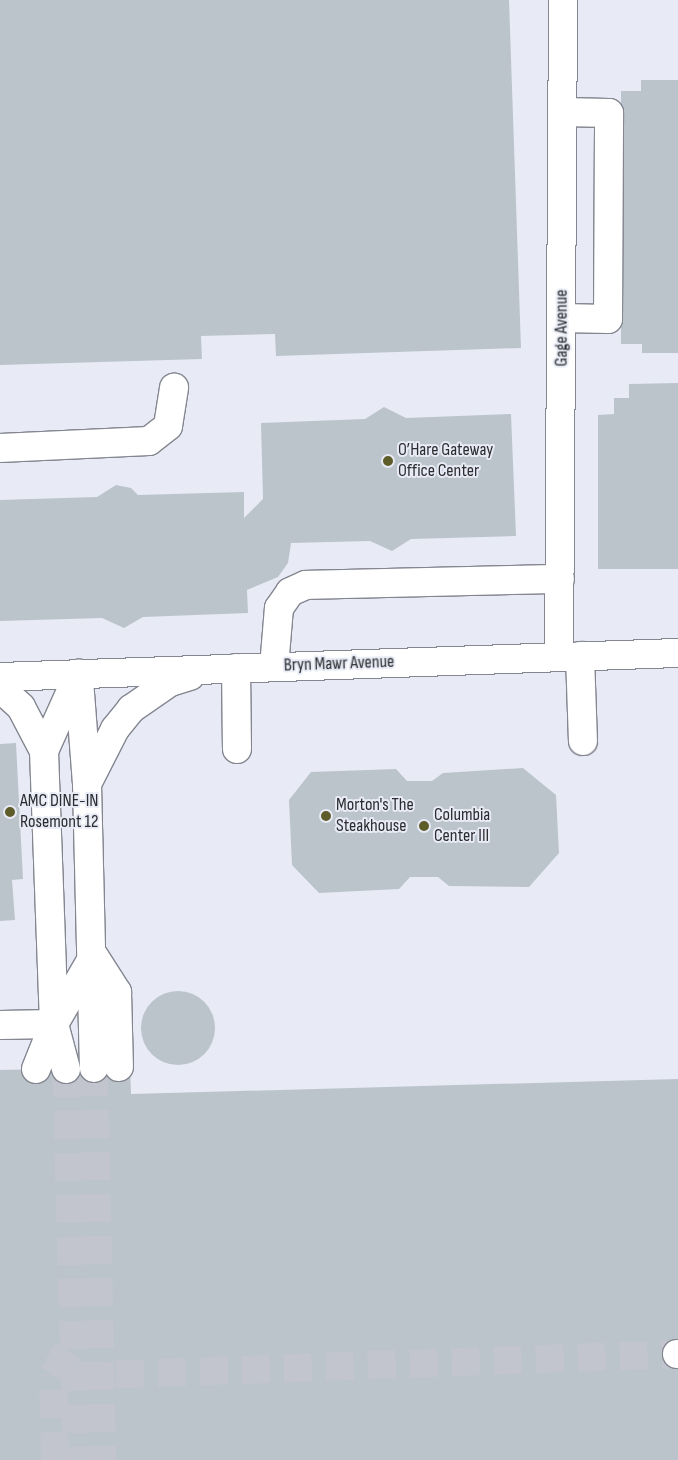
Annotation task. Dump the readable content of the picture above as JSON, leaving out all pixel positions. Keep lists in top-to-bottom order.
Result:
{
  "streets": {
    "street": ["Gage Avenue", "Bryn Mawr Avenue"]
  },
  "crossings": [
    ["Gage Avenue", "Bryn Mawr Avenue"]
  ],
  "places": [
    "O’Hare Gateway Office Center",
    "AMC DINE-IN Rosemont 12",
    "Morton's The Steakhouse",
    "Columbia Center III"
  ]
}
